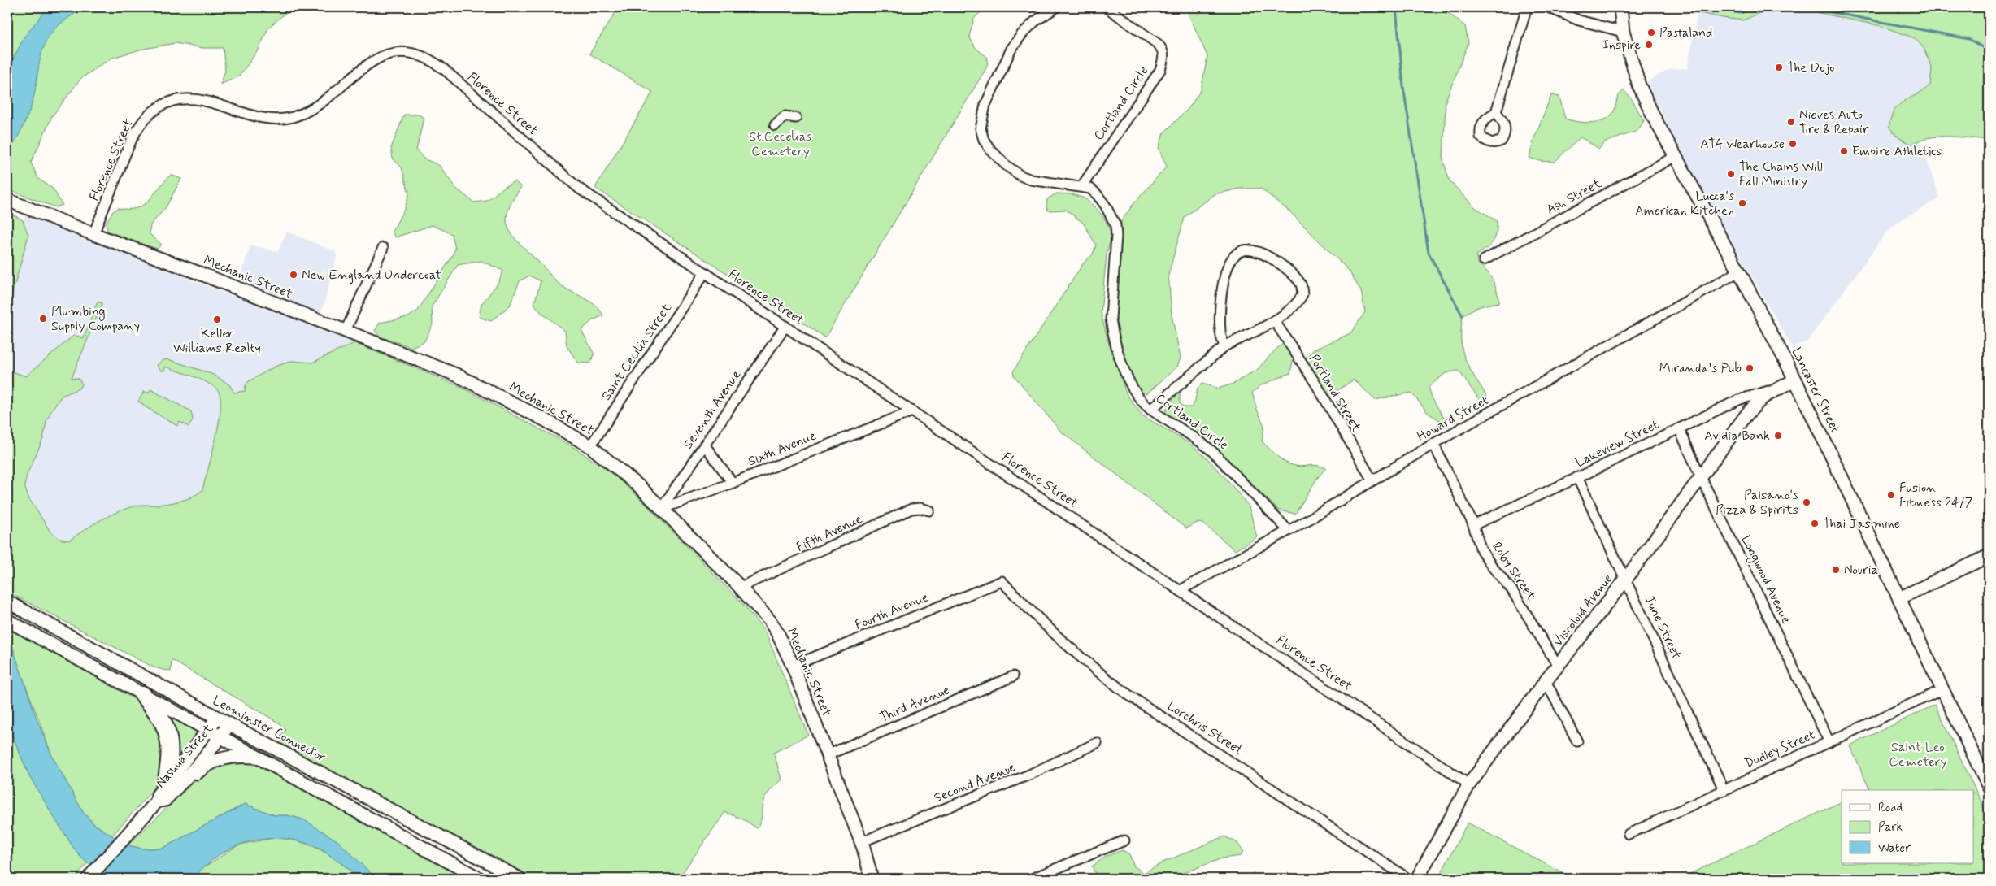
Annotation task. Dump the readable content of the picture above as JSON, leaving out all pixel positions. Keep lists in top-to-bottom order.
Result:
{
  "streets": {
    "main road": [
      "Mechanic Street",
      "Lancaster Street",
      "Viscoloid Avenue",
      "Leominster Connector",
      "Nashua Street"
    ],
    "street": [
      "Cortland Circle",
      "Florence Street",
      "Ash Street",
      "Saint Cecilia Street",
      "Portland Street",
      "Seventh Avenue",
      "Howard Street",
      "Lakeview Street",
      "Sixth Avenue",
      "Fifth Avenue",
      "Roby Street",
      "Longwood Avenue",
      "Fourth Avenue",
      "June Street",
      "Third Avenue",
      "Lorchris Street",
      "Dudley Street",
      "Second Avenue"
    ]
  },
  "crossings": [
    ["Cortland Circle", "Howard Street"],
    ["Florence Street", "Mechanic Street"],
    ["Florence Street", "Saint Cecilia Street"],
    ["Florence Street", "Seventh Avenue"],
    ["Florence Street", "Howard Street"],
    ["Florence Street", "Sixth Avenue"],
    ["Florence Street", "Viscoloid Avenue"],
    ["Ash Street", "Lancaster Street"],
    ["Mechanic Street", "Saint Cecilia Street"],
    ["Mechanic Street", "Seventh Avenue"],
    ["Mechanic Street", "Sixth Avenue"],
    ["Mechanic Street", "Fifth Avenue"],
    ["Mechanic Street", "Fourth Avenue"],
    ["Mechanic Street", "Third Avenue"],
    ["Mechanic Street", "Second Avenue"],
    ["Lancaster Street", "Howard Street"],
    ["Lancaster Street", "Viscoloid Avenue"],
    ["Lancaster Street", "Dudley Street"],
    ["Portland Street", "Howard Street"],
    ["Seventh Avenue", "Sixth Avenue"],
    ["Howard Street", "Roby Street"],
    ["Lakeview Street", "Roby Street"],
    ["Lakeview Street", "Longwood Avenue"],
    ["Lakeview Street", "Viscoloid Avenue"],
    ["Lakeview Street", "June Street"],
    ["Roby Street", "Viscoloid Avenue"],
    ["Longwood Avenue", "Viscoloid Avenue"],
    ["Longwood Avenue", "Dudley Street"],
    ["Viscoloid Avenue", "June Street"],
    ["Fourth Avenue", "Lorchris Street"],
    ["June Street", "Dudley Street"],
    ["Leominster Connector", "Nashua Street"]
  ],
  "parks": ["St.Cecelias Cemetery", "Saint Leo Cemetery"],
  "places": [
    "Pastaland",
    "Inspire",
    "The Dojo",
    "Nieves Auto Tire & Repair",
    "ATA Wearhouse",
    "Empire Athletics",
    "The Chains Will Fall Ministry",
    "Lucca's American Kitchen",
    "New England Undercoat",
    "Plumbing Supply Company",
    "Keller Williams Realty",
    "Miranda's Pub",
    "Avidia Bank",
    "Fusion Fitness 24/7",
    "Paisano's Pizza & Spirits",
    "Thai Jasmine",
    "Nouria"
  ],
  "legend": ["Road", "Park", "Water"]
}
